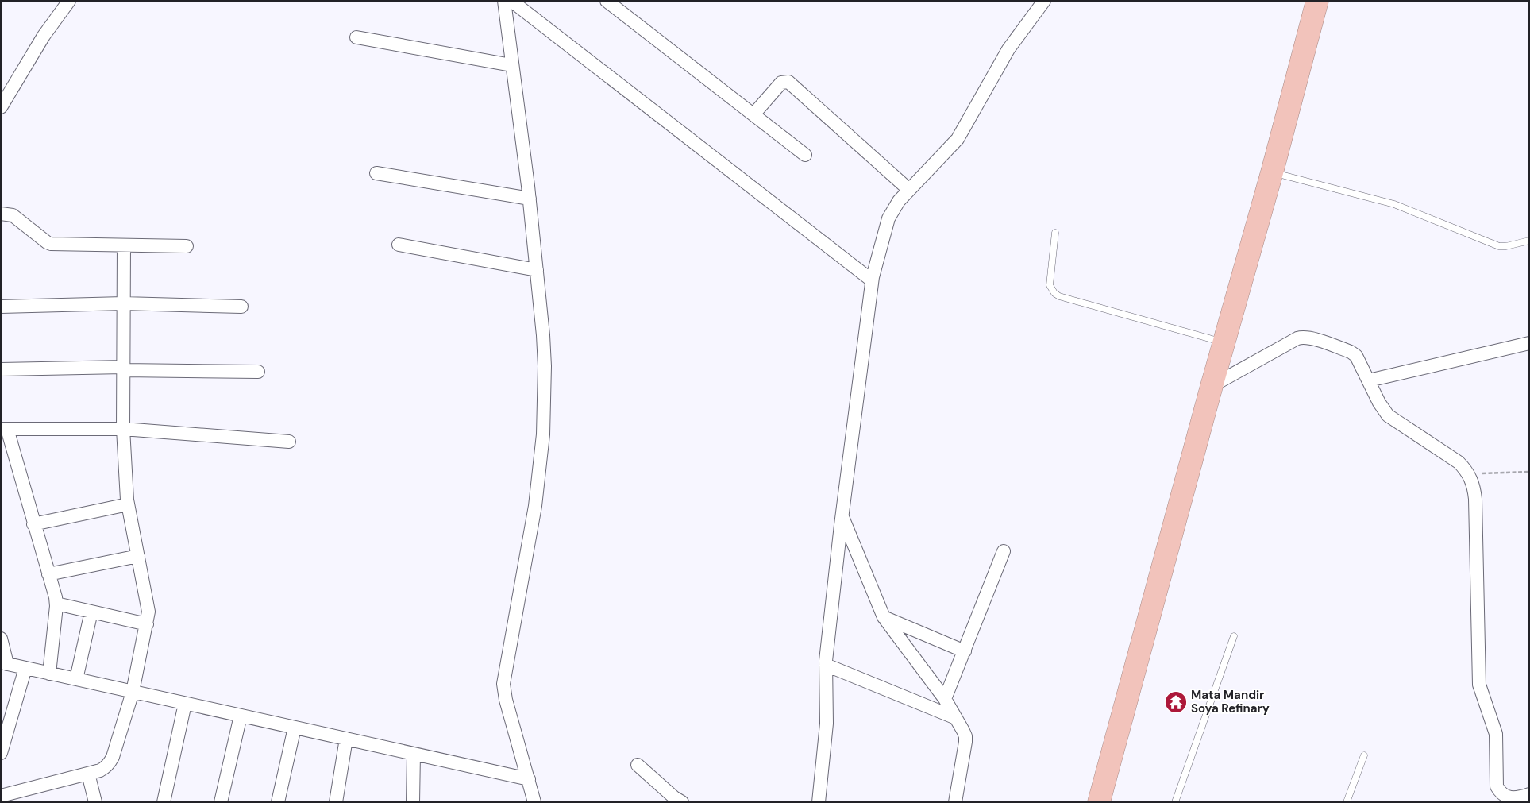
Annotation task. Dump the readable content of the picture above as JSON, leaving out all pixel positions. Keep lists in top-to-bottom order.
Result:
{
  "places": {
    "temple": ["Mata Mandir Soya Refinary"]
  }
}
